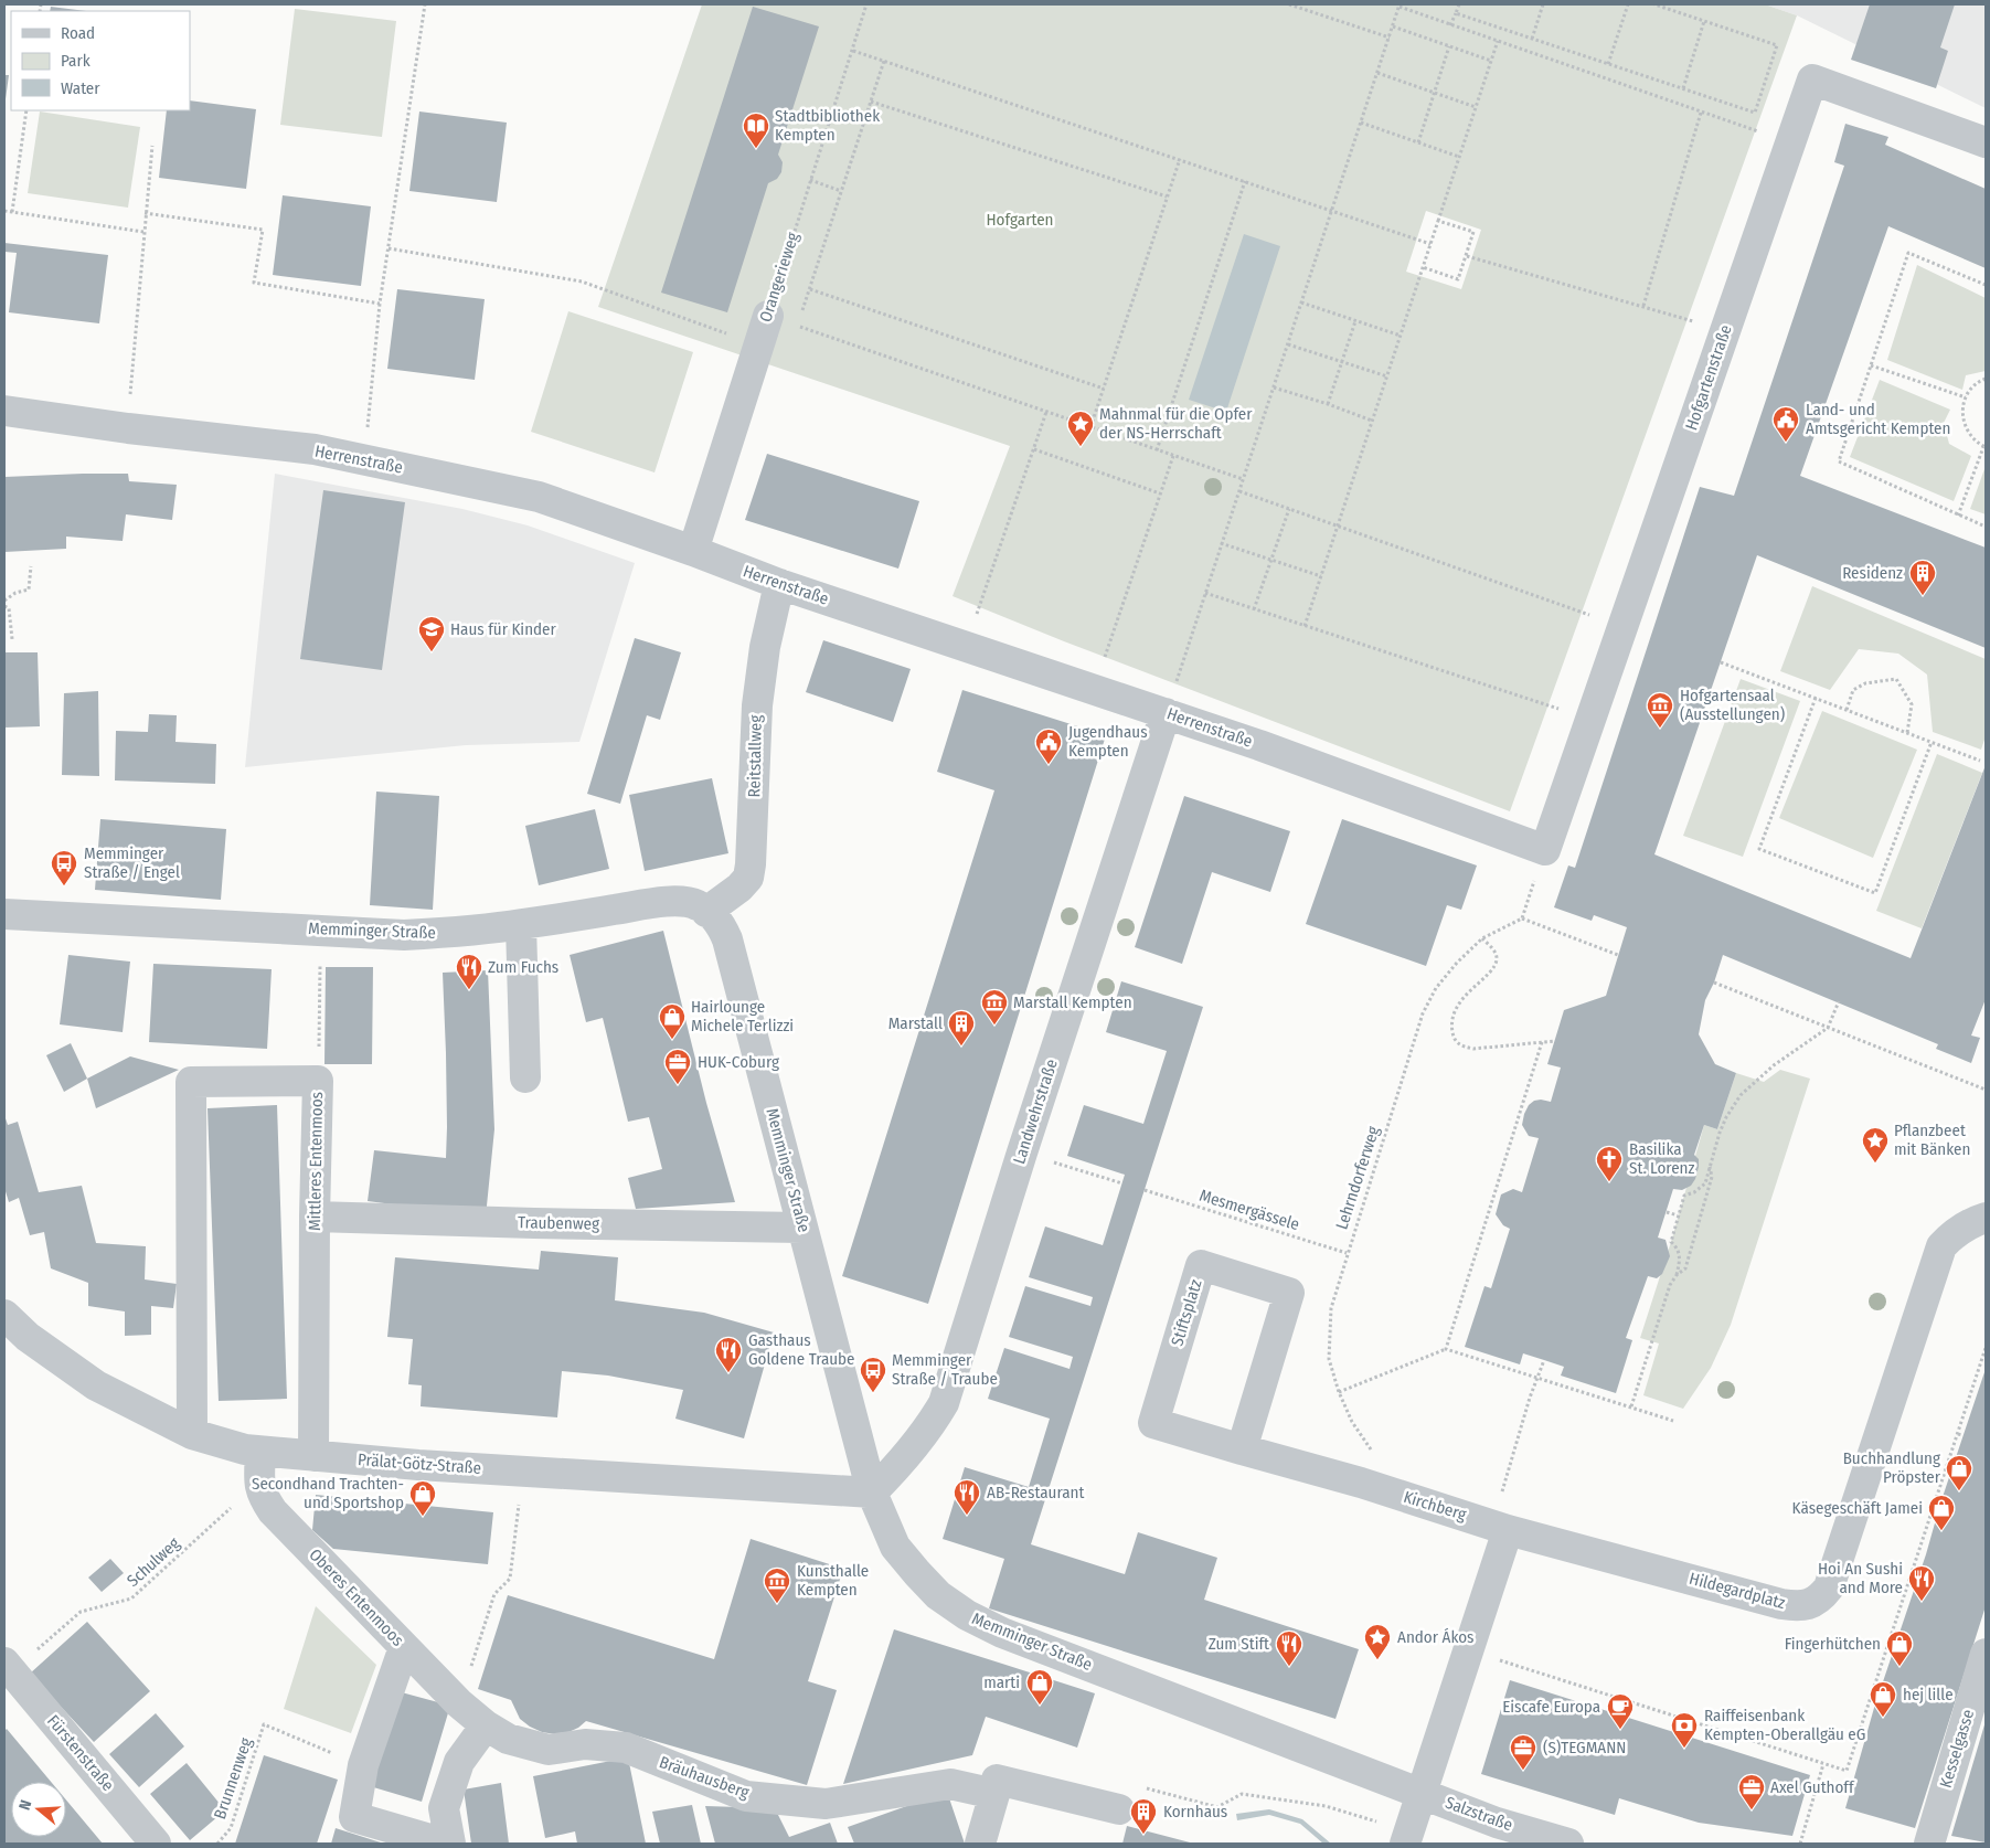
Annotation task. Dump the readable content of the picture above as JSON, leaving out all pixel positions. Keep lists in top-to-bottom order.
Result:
{
  "streets": {
    "street": [
      "Orangerieweg",
      "Hofgartenstraße",
      "Herrenstraße",
      "Reitstallweg",
      "Memminger Straße",
      "Landwehrstraße",
      "Mittleres Entenmoos",
      "Traubenweg",
      "Stiftsplatz",
      "Prälat-Götz-Straße",
      "Kirchberg",
      "Hildegardplatz",
      "Oberes Entenmoos",
      "Kesselgasse",
      "Fürstenstraße",
      "Bräuhausberg",
      "Salzstraße"
    ],
    "path": [
      "Lehrndorferweg",
      "Mesmergässele",
      "Schulweg",
      "Brunnenweg"
    ]
  },
  "crossings": [
    ["Orangerieweg", "Herrenstraße"],
    ["Hofgartenstraße", "Herrenstraße"],
    ["Herrenstraße", "Reitstallweg"],
    ["Herrenstraße", "Landwehrstraße"],
    ["Reitstallweg", "Memminger Straße"],
    ["Memminger Straße", "Landwehrstraße"],
    ["Memminger Straße", "Traubenweg"],
    ["Memminger Straße", "Prälat-Götz-Straße"],
    ["Memminger Straße", "Salzstraße"],
    ["Landwehrstraße", "Prälat-Götz-Straße"],
    ["Mittleres Entenmoos", "Traubenweg"],
    ["Mittleres Entenmoos", "Prälat-Götz-Straße"],
    ["Lehrndorferweg", "Mesmergässele"],
    ["Lehrndorferweg", "Stiftsplatz"],
    ["Lehrndorferweg", "Kirchberg"],
    ["Stiftsplatz", "Kirchberg"],
    ["Kirchberg", "Hildegardplatz"],
    ["Schulweg", "Oberes Entenmoos"],
    ["Oberes Entenmoos", "Bräuhausberg"]
  ],
  "parks": ["Hofgarten"],
  "places": {
    "library": ["Stadtbibliothek Kempten"],
    "public building": ["Land- und Amtsgericht Kempten", "Jugendhaus Kempten"],
    "place": ["Mahnmal für die Opfer der NS-Herrschaft", "Pflanzbeet mit Bänken", "Andor Ákos"],
    "building": ["Residenz", "Marstall", "Kornhaus"],
    "school or university": ["Haus für Kinder"],
    "museum": ["Hofgartensaal (Ausstellungen)", "Marstall Kempten", "Kunsthalle Kempten"],
    "bus stop": ["Memminger Straße / Engel", "Memminger Straße / Traube"],
    "restaurant": [
      "Zum Fuchs",
      "Gasthaus Goldene Traube",
      "AB-Restaurant",
      "Hoi An Sushi and More",
      "Zum Stift"
    ],
    "shop": [
      "Hairlounge Michele Terlizzi",
      "Buchhandlung Pröpster",
      "Secondhand Trachten- und Sportshop",
      "Käsegeschäft Jamei",
      "Fingerhütchen",
      "marti",
      "hej lille"
    ],
    "office": ["HUK-Coburg", "(S)TEGMANN", "Axel Guthoff"],
    "church": ["Basilika St. Lorenz"],
    "cafe": ["Eiscafe Europa"],
    "bank": ["Raiffeisenbank Kempten-Oberallgäu eG"]
  },
  "legend": ["Road", "Park", "Water"],
  "north": "left"
}
